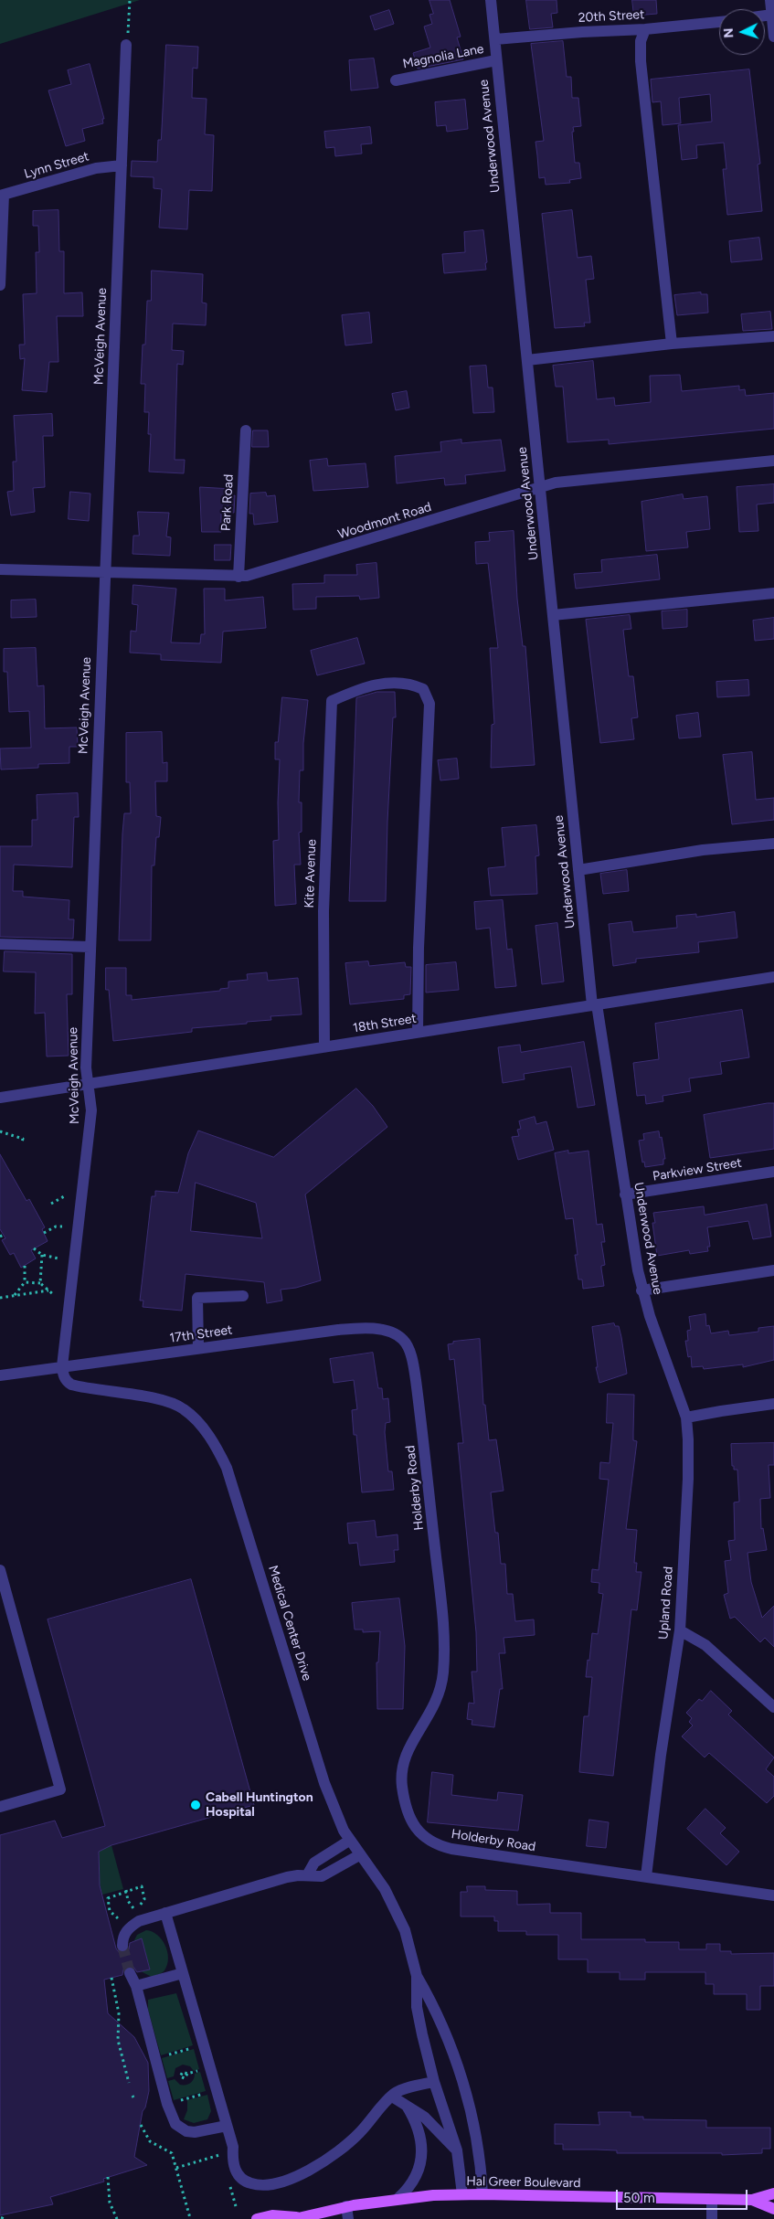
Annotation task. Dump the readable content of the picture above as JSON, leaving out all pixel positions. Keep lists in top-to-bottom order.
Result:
{
  "streets": {
    "main road": ["Hal Greer Boulevard"],
    "street": [
      "20th Street",
      "Magnolia Lane",
      "Underwood Avenue",
      "Lynn Street",
      "McVeigh Avenue",
      "Park Road",
      "Woodmont Road",
      "Kite Avenue",
      "18th Street",
      "Parkview Street",
      "17th Street",
      "Holderby Road",
      "Upland Road",
      "Medical Center Drive"
    ]
  },
  "crossings": [
    ["20th Street", "Underwood Avenue"],
    ["Magnolia Lane", "Underwood Avenue"],
    ["Underwood Avenue", "Woodmont Road"],
    ["Underwood Avenue", "18th Street"],
    ["Underwood Avenue", "Parkview Street"],
    ["Underwood Avenue", "Upland Road"],
    ["Lynn Street", "McVeigh Avenue"],
    ["McVeigh Avenue", "Woodmont Road"],
    ["McVeigh Avenue", "18th Street"],
    ["McVeigh Avenue", "17th Street"],
    ["McVeigh Avenue", "Medical Center Drive"],
    ["Park Road", "Woodmont Road"],
    ["Kite Avenue", "18th Street"],
    ["17th Street", "Holderby Road"],
    ["17th Street", "Medical Center Drive"],
    ["Holderby Road", "Upland Road"],
    ["Medical Center Drive", "Hal Greer Boulevard"]
  ],
  "places": ["Cabell Huntington Hospital"],
  "scale_bar": "50 m",
  "north": "left"
}
